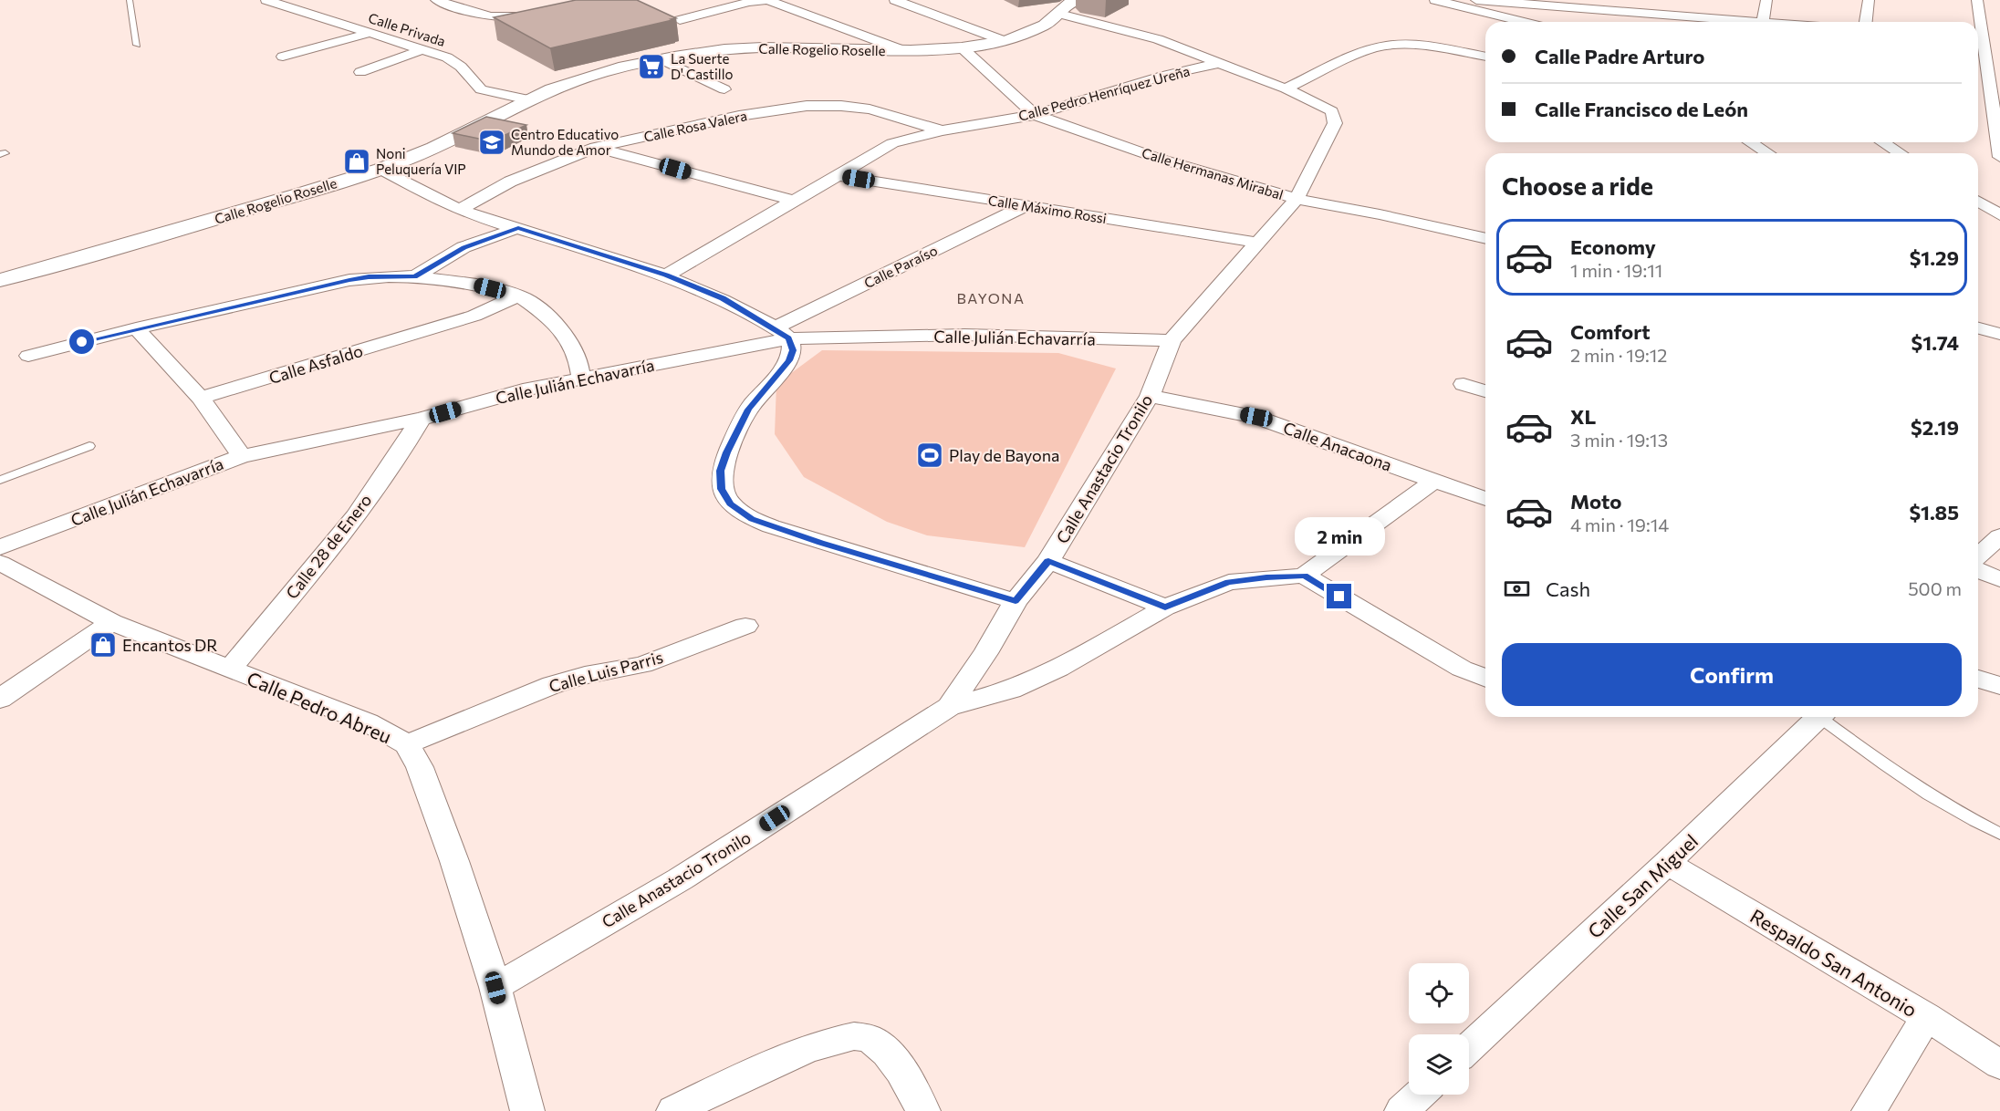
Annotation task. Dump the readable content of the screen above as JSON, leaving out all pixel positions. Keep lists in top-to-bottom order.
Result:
{
  "streets": {
    "street": [
      "Calle Privada",
      "Calle Rogelio Roselle",
      "Calle Pedro Henríquez Ureña",
      "Calle Rosa Valera",
      "Calle Hermanas Mirabal",
      "Calle Máximo Rossi",
      "Calle Paraíso",
      "Calle Julián Echavarría",
      "Calle Asfaldo",
      "Calle Anacaona",
      "Calle Anastacio Tronilo",
      "Calle 28 de Enero",
      "Calle Luis Parris",
      "Calle Pedro Abreu",
      "Calle San Miguel",
      "Respaldo San Antonio"
    ]
  },
  "crossings": [
    ["Calle Privada", "Calle Rogelio Roselle"],
    ["Calle Rogelio Roselle", "Calle Hermanas Mirabal"],
    ["Calle Rogelio Roselle", "Calle Anastacio Tronilo"],
    ["Calle Pedro Henríquez Ureña", "Calle Rosa Valera"],
    ["Calle Pedro Henríquez Ureña", "Calle Hermanas Mirabal"],
    ["Calle Pedro Henríquez Ureña", "Calle Máximo Rossi"],
    ["Calle Pedro Henríquez Ureña", "Calle Anastacio Tronilo"],
    ["Calle Hermanas Mirabal", "Calle Anastacio Tronilo"],
    ["Calle Máximo Rossi", "Calle Paraíso"],
    ["Calle Máximo Rossi", "Calle Anastacio Tronilo"],
    ["Calle Paraíso", "Calle Julián Echavarría"],
    ["Calle Julián Echavarría", "Calle Anastacio Tronilo"],
    ["Calle Julián Echavarría", "Calle 28 de Enero"],
    ["Calle Anacaona", "Calle Anastacio Tronilo"],
    ["Calle Anastacio Tronilo", "Calle Pedro Abreu"],
    ["Calle 28 de Enero", "Calle Pedro Abreu"],
    ["Calle Luis Parris", "Calle Pedro Abreu"],
    ["Calle San Miguel", "Respaldo San Antonio"]
  ],
  "districts": ["BAYONA"],
  "places": {
    "supermarket": ["La Suerte D' Castillo"],
    "school or university": ["Centro Educativo Mundo de Amor"],
    "shop": ["Noni Peluquería VIP", "Encantos DR"],
    "sports": ["Play de Bayona"]
  },
  "page": {
    "banner": ["Calle Padre Arturo", "Calle Francisco de León"],
    "heading": "Choose a ride",
    "list": [
      {
        "name": "Economy",
        "note": "1 min · 19:11",
        "value": "$1.29"
      },
      {
        "name": "Comfort",
        "note": "2 min · 19:12",
        "value": "$1.74"
      },
      {
        "name": "XL",
        "note": "3 min · 19:13",
        "value": "$2.19"
      },
      {
        "name": "Moto",
        "note": "4 min · 19:14",
        "value": "$1.85"
      }
    ],
    "bubble": "2 min",
    "pay": ["Cash", "500 m"],
    "buttons": "Confirm"
  }
}
